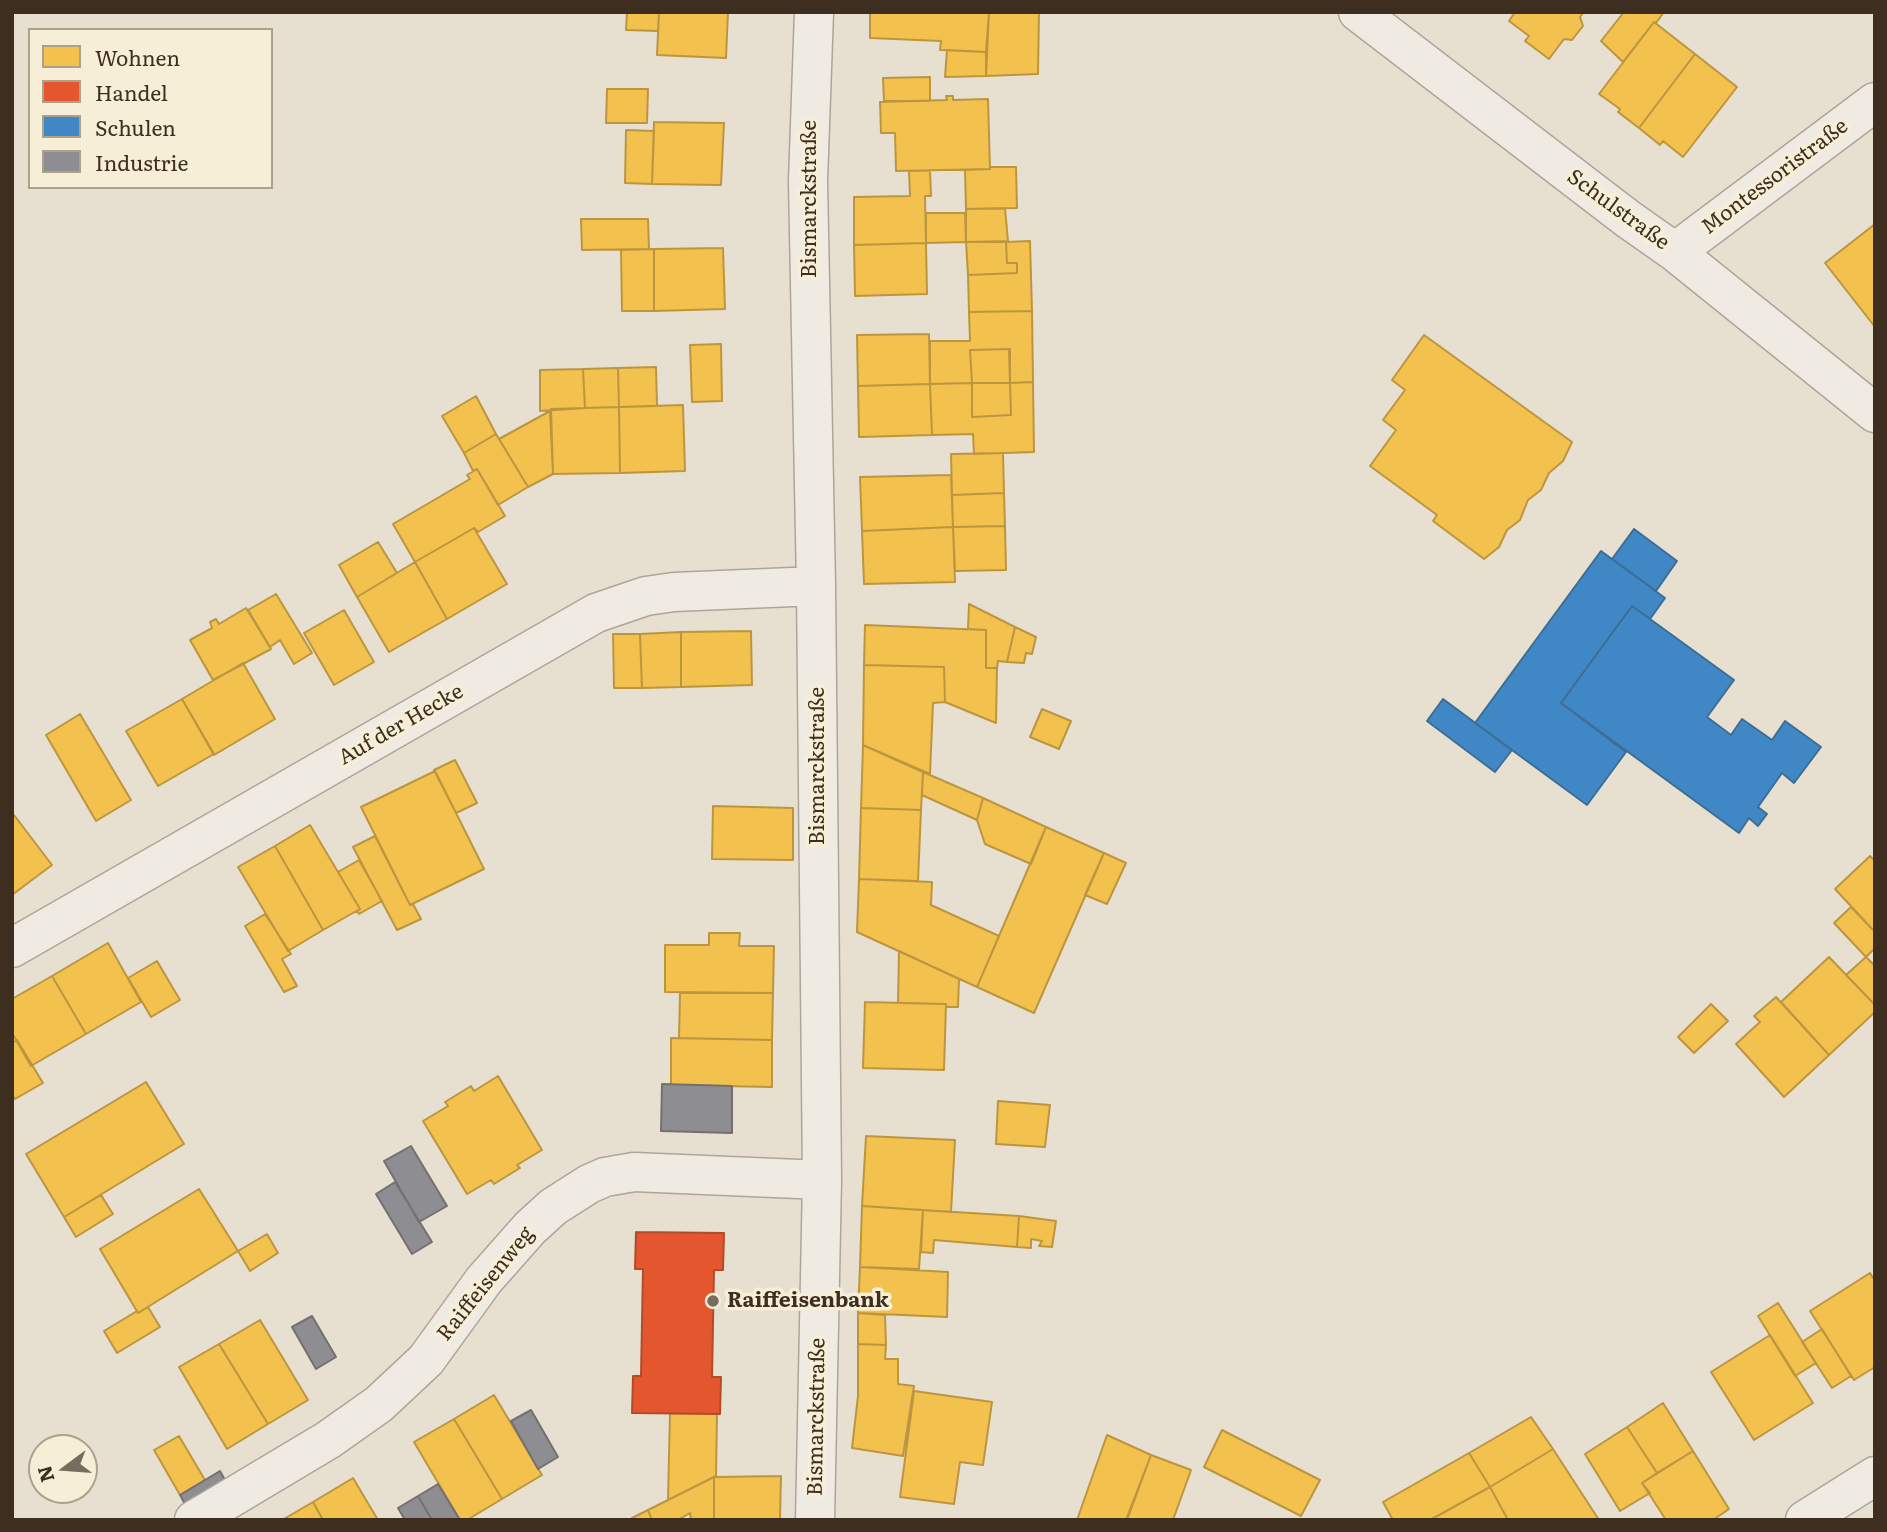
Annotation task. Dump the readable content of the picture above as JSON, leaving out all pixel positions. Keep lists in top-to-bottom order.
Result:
{
  "streets": {
    "street": [
      "Montessoristraße",
      "Bismarckstraße",
      "Schulstraße",
      "Auf der Hecke",
      "Raiffeisenweg"
    ]
  },
  "crossings": [
    ["Montessoristraße", "Schulstraße"],
    ["Bismarckstraße", "Auf der Hecke"],
    ["Bismarckstraße", "Raiffeisenweg"]
  ],
  "places": ["Raiffeisenbank"],
  "legend": [
    "Wohnen",
    "Handel",
    "Schulen",
    "Industrie"
  ],
  "north": "left"
}
